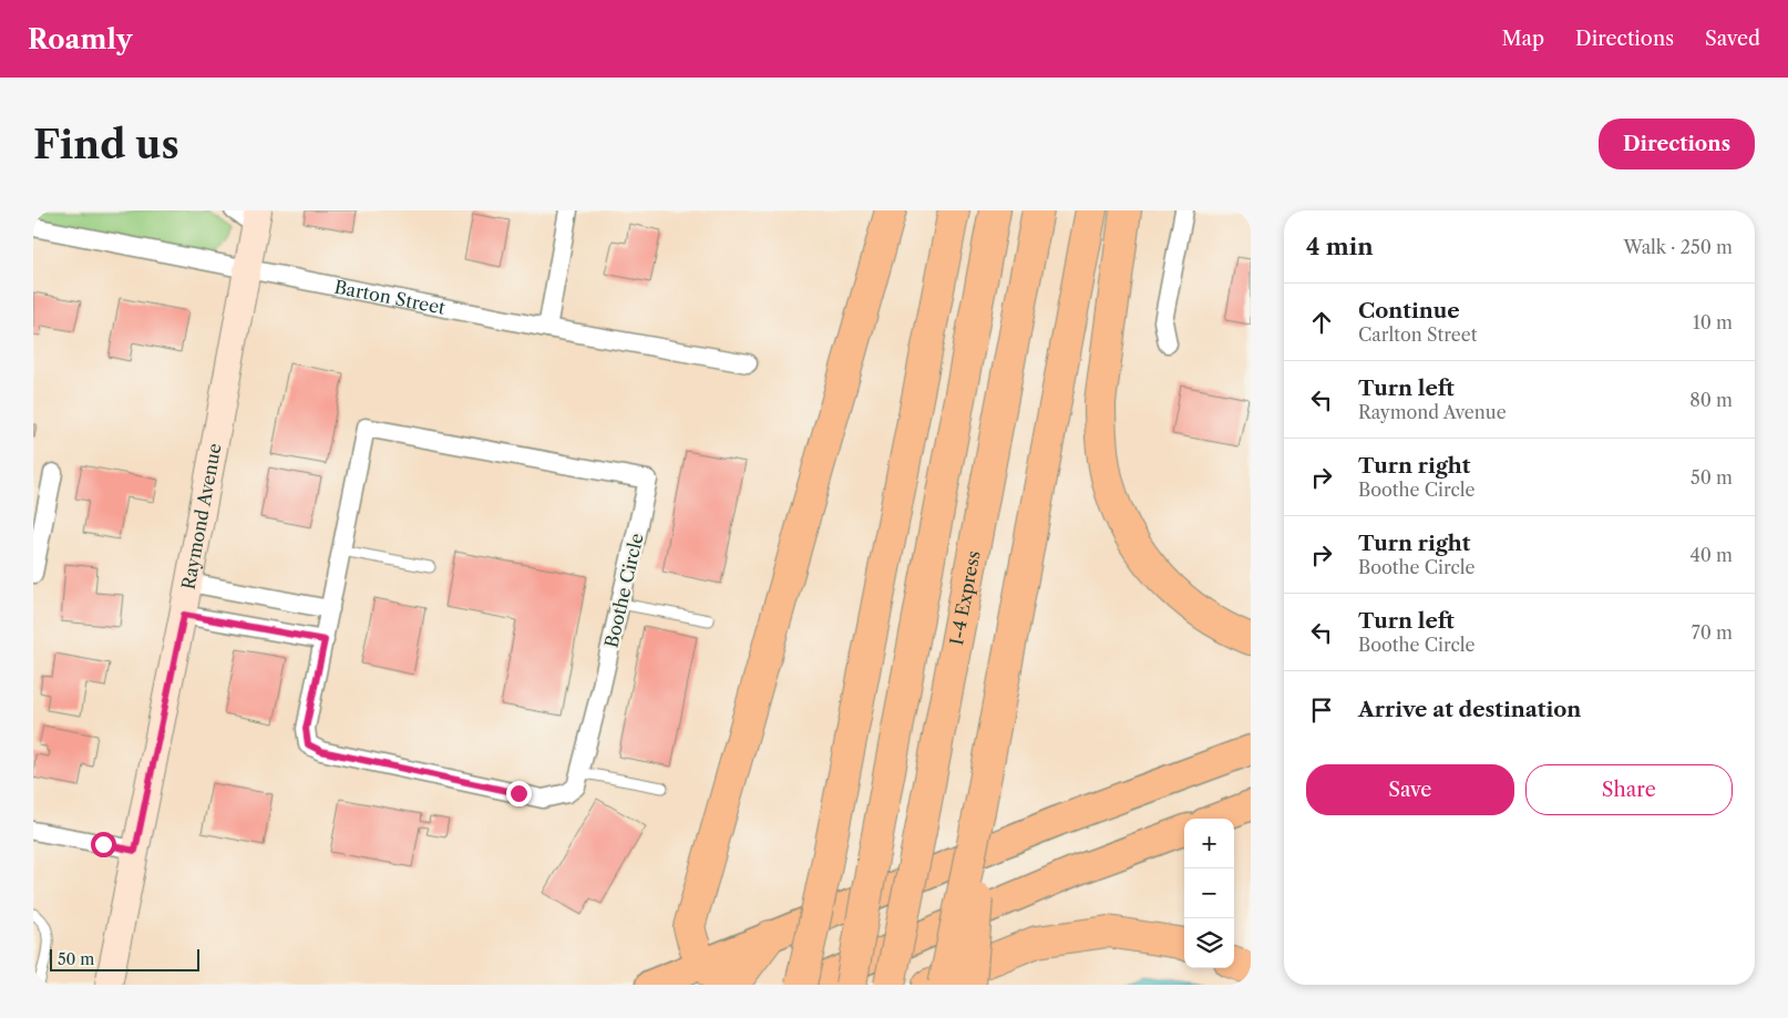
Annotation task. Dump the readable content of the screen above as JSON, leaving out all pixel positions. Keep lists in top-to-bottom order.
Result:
{
  "streets": {
    "highway": ["I-4 Express"],
    "street": ["Barton Street", "Raymond Avenue", "Boothe Circle"]
  },
  "crossings": [
    ["Barton Street", "Raymond Avenue"]
  ],
  "scale_bar": "50 m",
  "page": {
    "header": "Roamly",
    "nav": ["Map", "Directions", "Saved"],
    "buttons": [
      "Directions",
      ["Save", "Share"]
    ],
    "title": "Find us",
    "heading": ["4 min", "Walk · 250 m"],
    "list": [
      ["Continue", "Carlton Street", "10 m"],
      ["Turn left", "Raymond Avenue", "80 m"],
      ["Turn right", "Boothe Circle", "50 m"],
      ["Turn right", "Boothe Circle", "40 m"],
      ["Turn left", "Boothe Circle", "70 m"],
      "Arrive at destination"
    ],
    "map_buttons": ["+", "−"],
    "scale": "50 m"
  }
}
